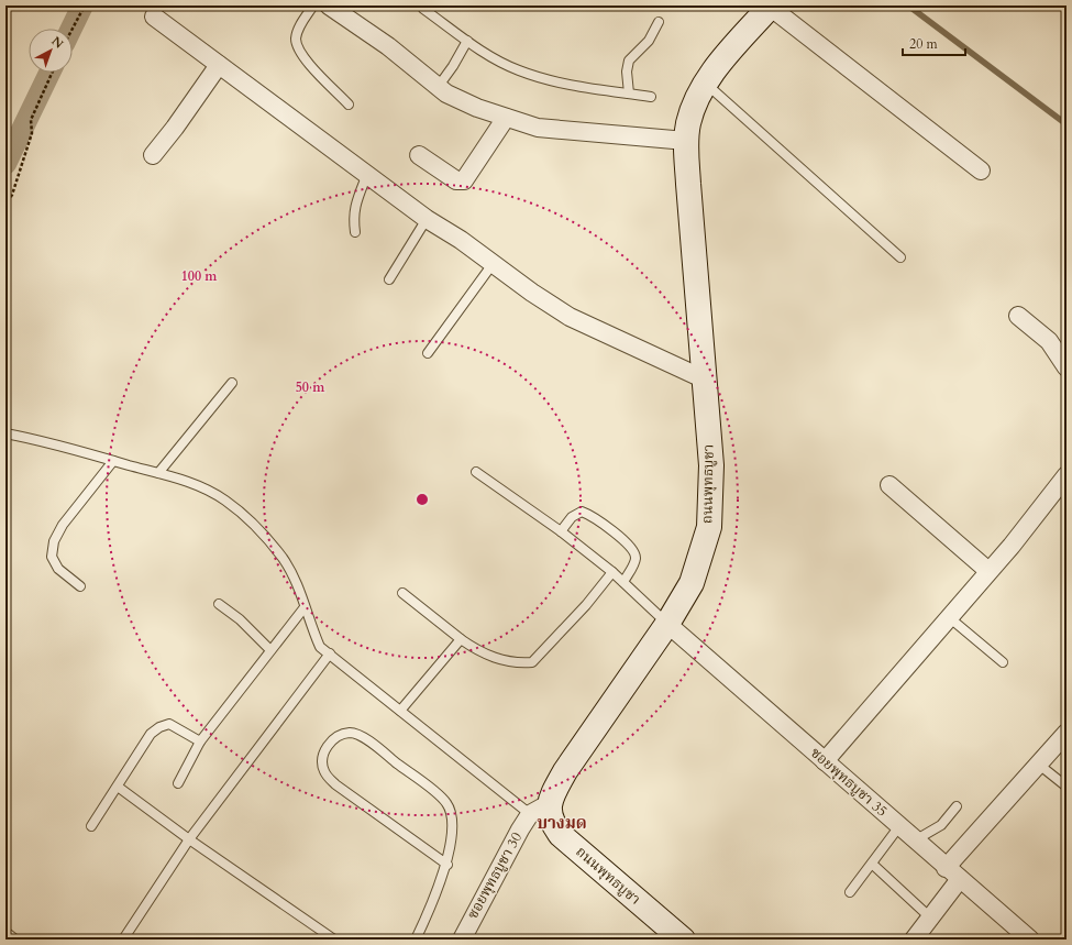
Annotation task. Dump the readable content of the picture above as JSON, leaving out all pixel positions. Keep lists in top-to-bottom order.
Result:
{
  "streets": {
    "main road": ["ถนนพุทธบูชา"],
    "street": ["ซอยพุทธบูชา 35", "ซอยพุทธบูชา 30"]
  },
  "crossings": [
    ["ถนนพุทธบูชา", "ซอยพุทธบูชา 35"],
    ["ถนนพุทธบูชา", "ซอยพุทธบูชา 30"]
  ],
  "districts": ["บางมด"],
  "scale_bar": "20 m",
  "north": "top right",
  "rings": ["100 m", "50 m"]
}
